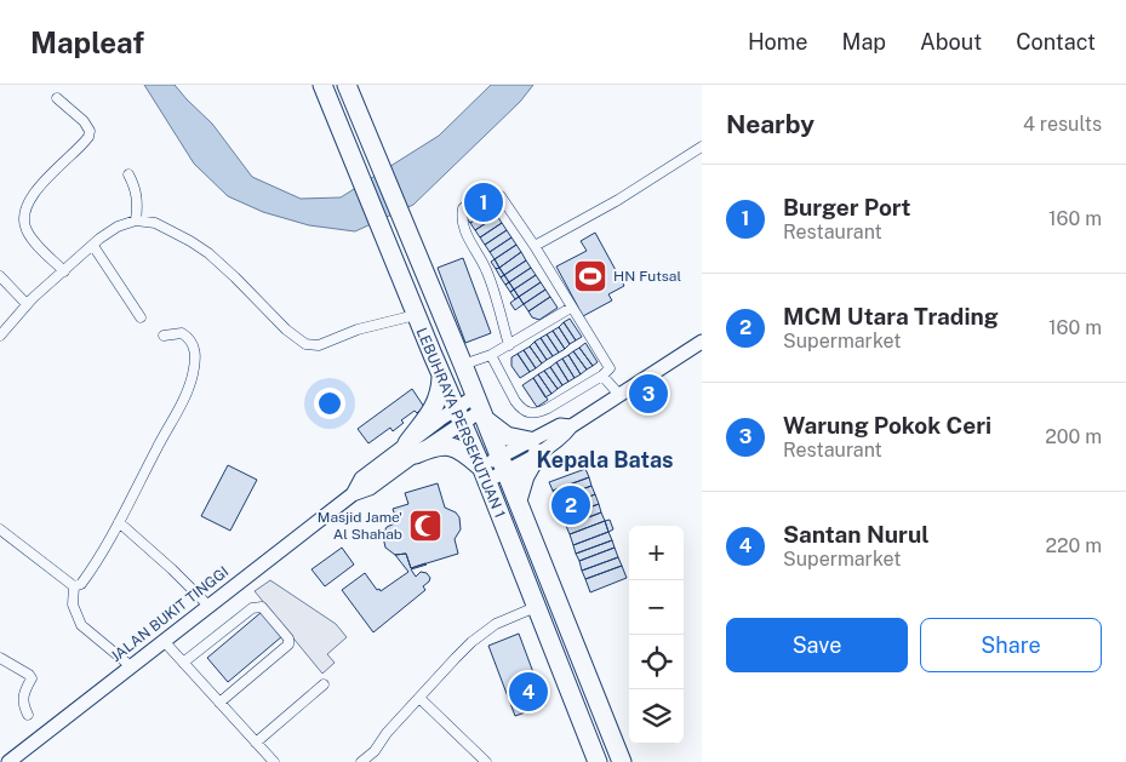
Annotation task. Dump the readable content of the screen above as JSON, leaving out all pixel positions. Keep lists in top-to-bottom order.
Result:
{
  "streets": {
    "highway": ["LEBUHRAYA PERSEKUTUAN 1"],
    "main road": ["JALAN BUKIT TINGGI"]
  },
  "crossings": [
    ["LEBUHRAYA PERSEKUTUAN 1", "JALAN BUKIT TINGGI"]
  ],
  "districts": ["Kepala Batas"],
  "places": {
    "sports": ["HN Futsal"],
    "mosque": ["Masjid Jame' Al Shahab"]
  },
  "page": {
    "header": "Mapleaf",
    "nav": [
      "Home",
      "Map",
      "About",
      "Contact"
    ],
    "heading": ["Nearby", "4 results"],
    "list": [
      {
        "mark": "1",
        "name": "Burger Port",
        "note": "Restaurant",
        "value": "160 m"
      },
      {
        "mark": "2",
        "name": "MCM Utara Trading",
        "note": "Supermarket",
        "value": "160 m"
      },
      {
        "mark": "3",
        "name": "Warung Pokok Ceri",
        "note": "Restaurant",
        "value": "200 m"
      },
      {
        "mark": "4",
        "name": "Santan Nurul",
        "note": "Supermarket",
        "value": "220 m"
      }
    ],
    "pins": [
      "1",
      "3",
      "2",
      "4"
    ],
    "map_buttons": ["+", "−"],
    "buttons": ["Save", "Share"]
  }
}
